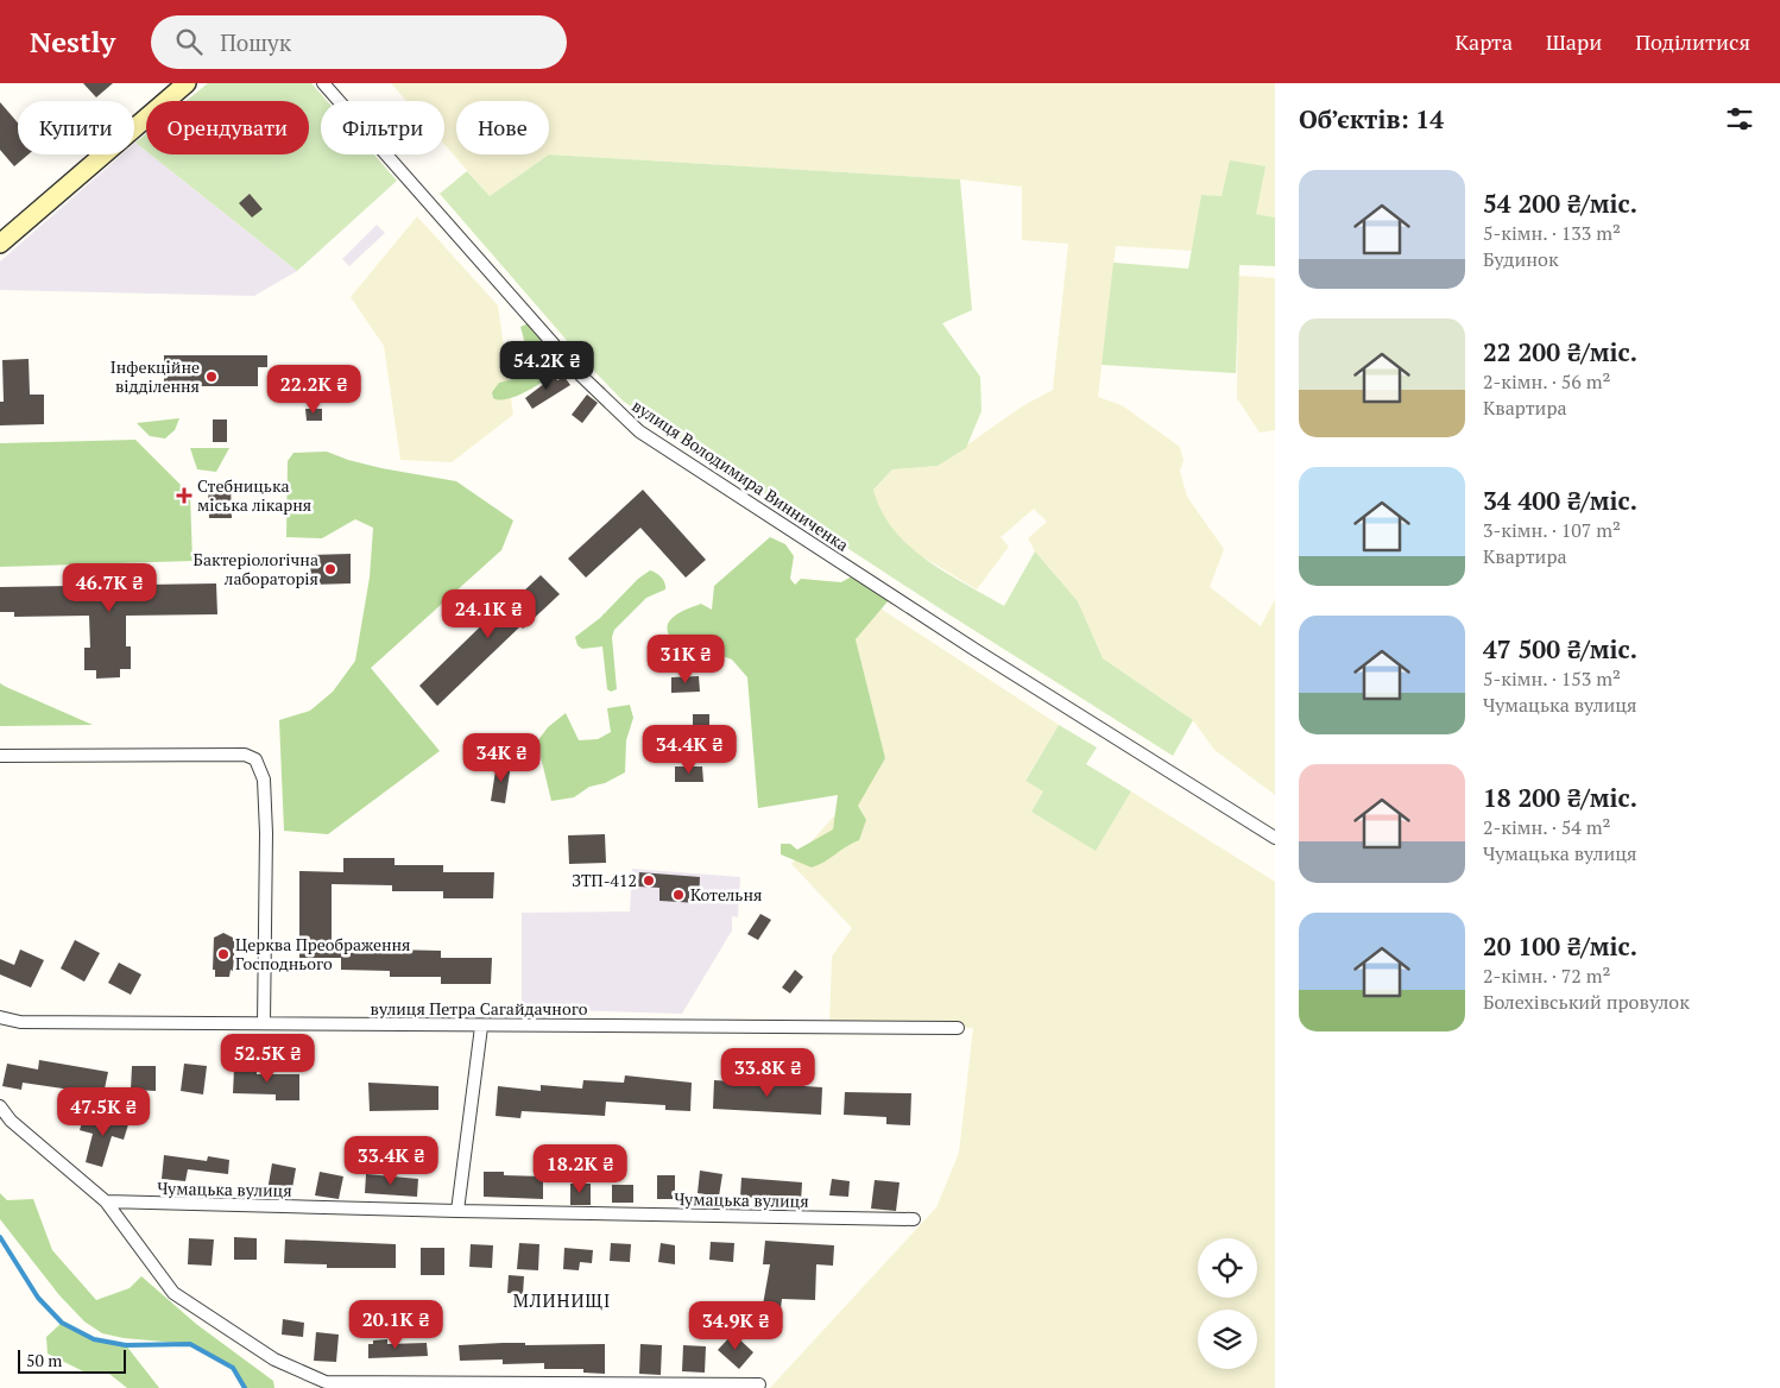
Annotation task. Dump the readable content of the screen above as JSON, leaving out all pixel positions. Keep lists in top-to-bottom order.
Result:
{
  "streets": {
    "street": ["вулиця Володимира Винниченка", "вулиця Петра Сагайдачного", "Чумацька вулиця"]
  },
  "districts": ["МЛИНИЩІ"],
  "places": {
    "other": [
      "Інфекційне відділення",
      "Бактеріологічна лабораторія",
      "ЗТП-412",
      "Котельня",
      "Церква Преображення Господнього"
    ],
    "health": ["Стебницька міська лікарня"]
  },
  "scale_bar": "50 m",
  "page": {
    "header": "Nestly",
    "search": "Пошук",
    "nav": ["Карта", "Шари", "Поділитися"],
    "heading": "Об’єктів: 14",
    "chip": [
      "Купити",
      "Орендувати",
      "Фільтри",
      "Нове"
    ],
    "list": [
      {
        "name": "54 200 ₴/міс.",
        "note": "5-кімн. · 133 m² · Будинок"
      },
      {
        "name": "22 200 ₴/міс.",
        "note": "2-кімн. · 56 m² · Квартира"
      },
      {
        "name": "34 400 ₴/міс.",
        "note": "3-кімн. · 107 m² · Квартира"
      },
      {
        "name": "47 500 ₴/міс.",
        "note": "5-кімн. · 153 m² · Чумацька вулиця"
      },
      {
        "name": "18 200 ₴/міс.",
        "note": "2-кімн. · 54 m² · Чумацька вулиця"
      },
      {
        "name": "20 100 ₴/міс.",
        "note": "2-кімн. · 72 m² · Болехівський провулок"
      }
    ],
    "price": [
      "54.2K ₴",
      "22.2K ₴",
      "46.7K ₴",
      "24.1K ₴",
      "31K ₴",
      "34.4K ₴",
      "34K ₴",
      "52.5K ₴",
      "33.8K ₴",
      "47.5K ₴",
      "33.4K ₴",
      "18.2K ₴",
      "20.1K ₴",
      "34.9K ₴"
    ],
    "scale": "50 m"
  }
}
